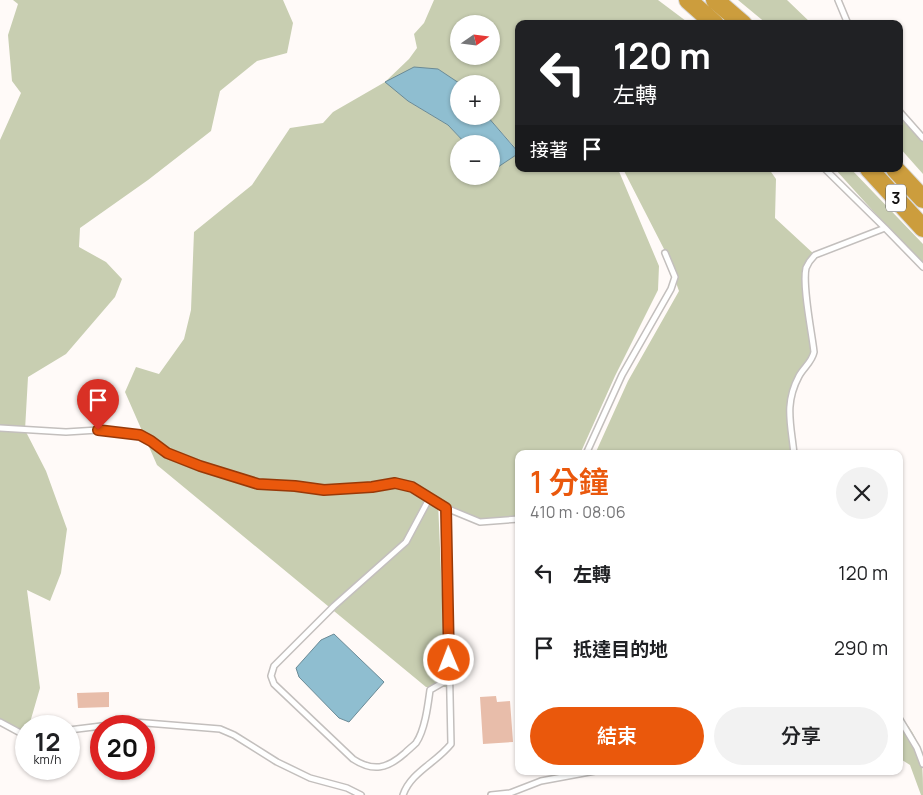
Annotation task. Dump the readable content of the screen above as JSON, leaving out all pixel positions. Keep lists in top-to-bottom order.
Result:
{
  "streets": {
    "highway": ["3"]
  },
  "north": "right",
  "page": {
    "map_buttons": ["+", "−"],
    "turn": ["120 m", "左轉"],
    "then": "接著",
    "heading": ["1 分鐘", "410 m · 08:06"],
    "list": [
      {
        "name": "左轉",
        "value": "120 m"
      },
      {
        "name": "抵達目的地",
        "value": "290 m"
      }
    ],
    "buttons": ["結束", "分享"],
    "speed": "12 km/h",
    "limit": "20"
  }
}
